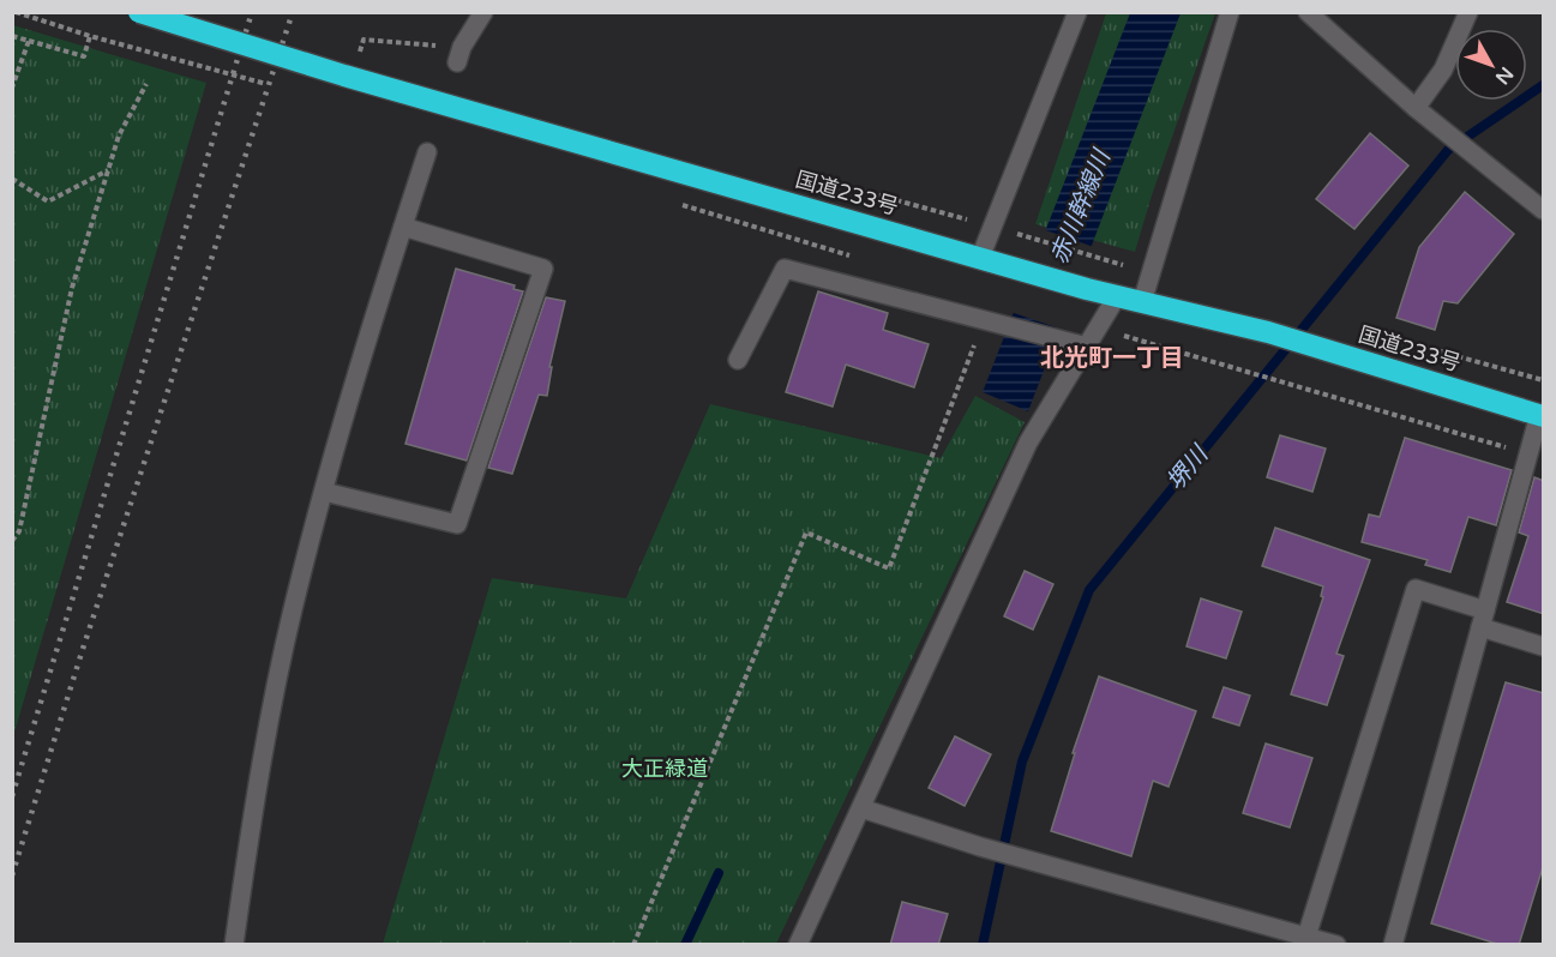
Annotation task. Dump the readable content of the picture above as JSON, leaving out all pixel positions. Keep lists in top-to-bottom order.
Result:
{
  "streets": {
    "highway": ["国道233号"]
  },
  "districts": ["北光町一丁目"],
  "water": ["赤川幹線川", "堺川"],
  "parks": ["大正緑道"],
  "north": "bottom right"
}
